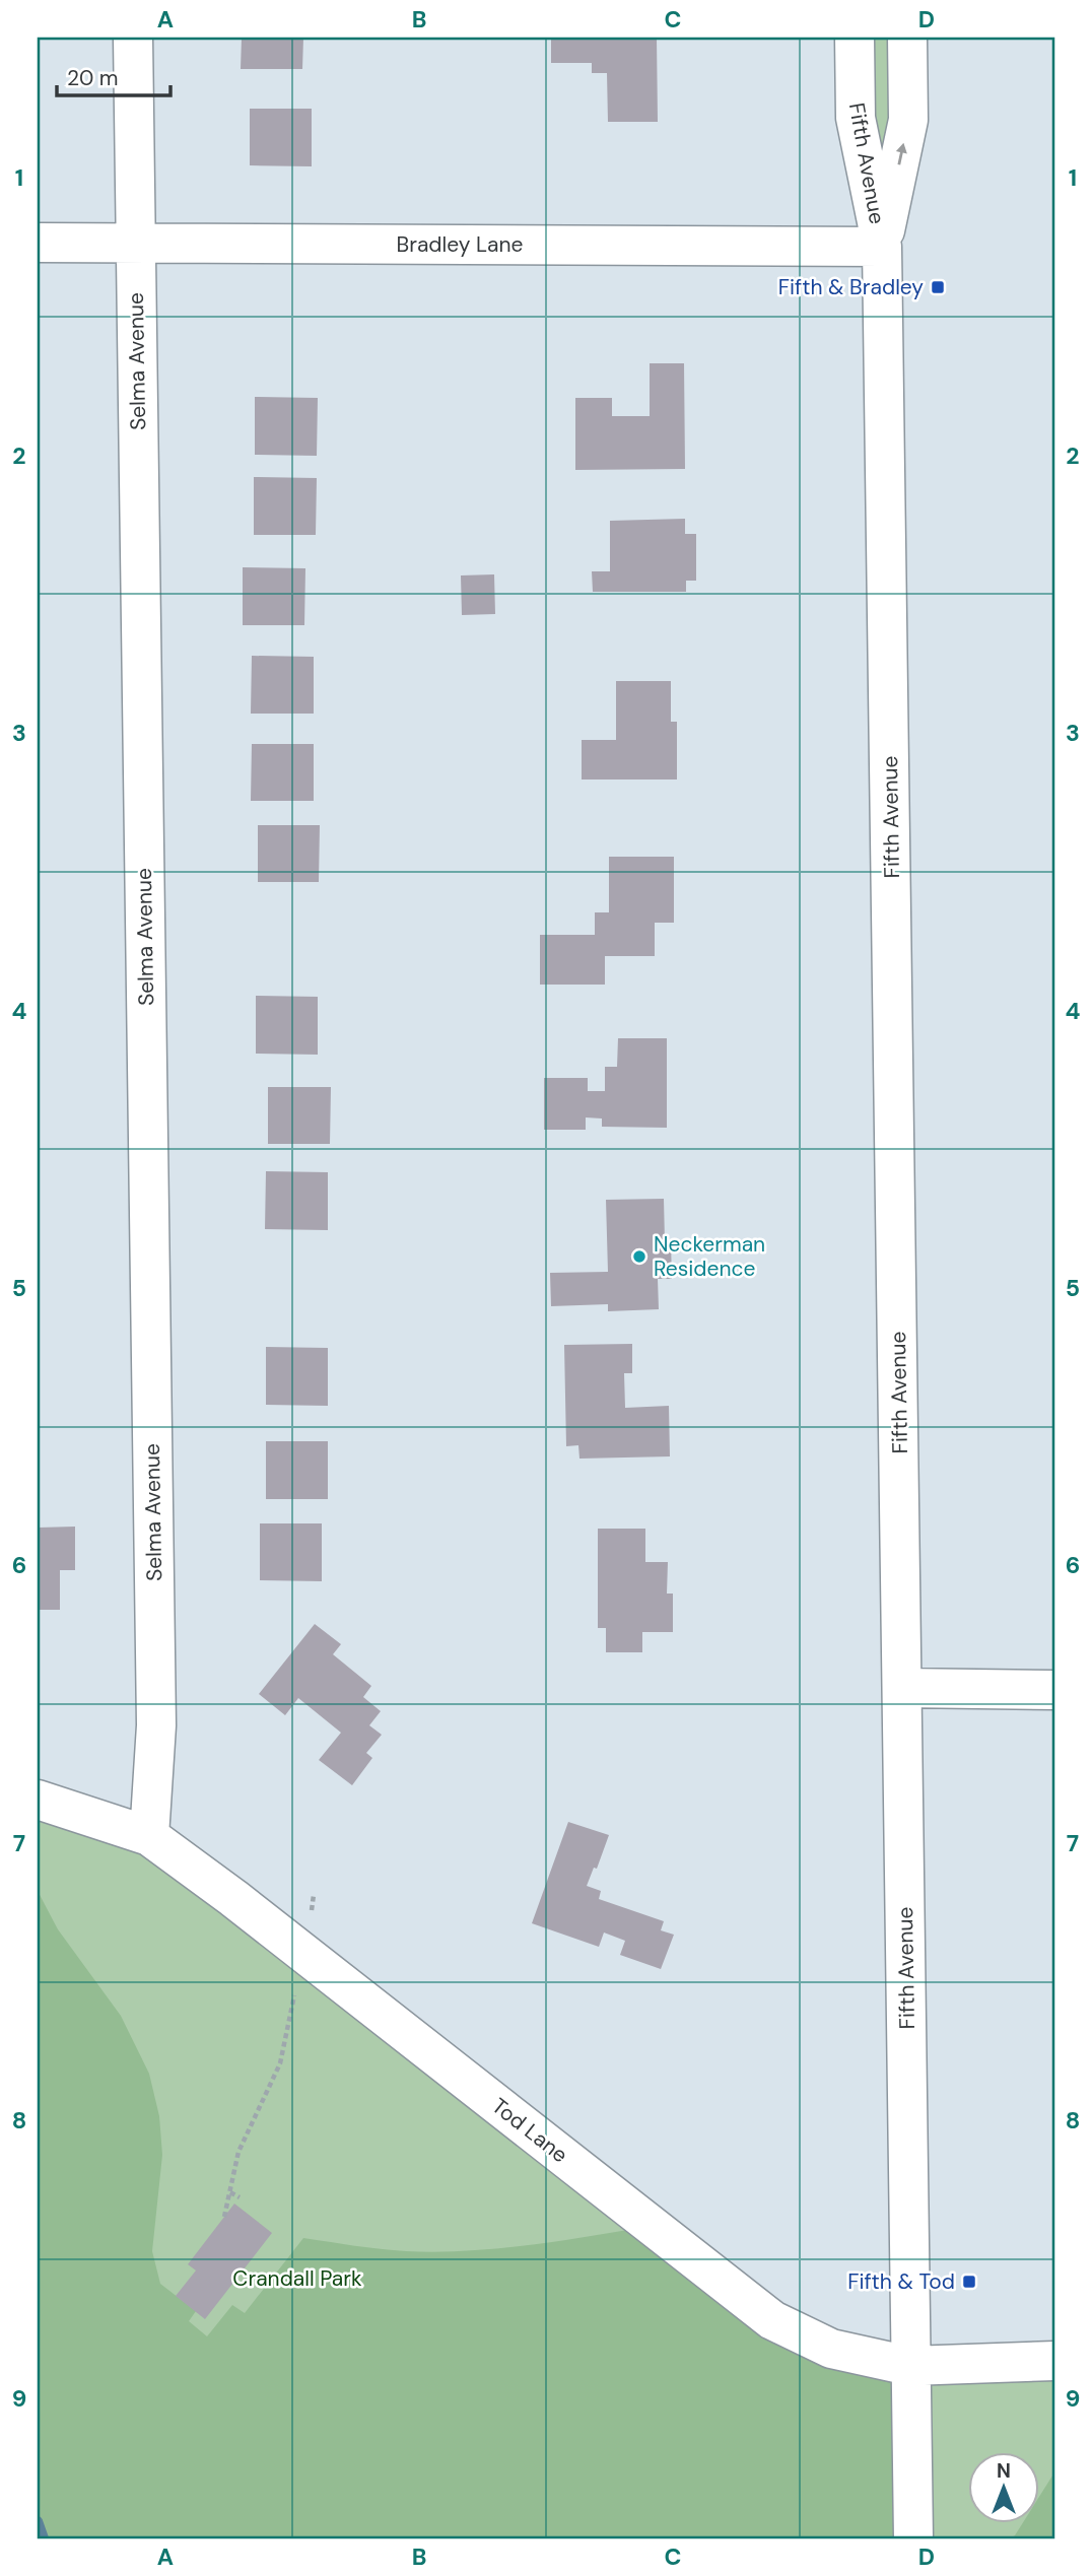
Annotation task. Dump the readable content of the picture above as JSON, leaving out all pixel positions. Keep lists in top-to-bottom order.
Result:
{
  "streets": {
    "street": [
      "Fifth Avenue",
      "Bradley Lane",
      "Selma Avenue",
      "Tod Lane"
    ]
  },
  "crossings": [
    ["Fifth Avenue", "Bradley Lane"],
    ["Fifth Avenue", "Tod Lane"],
    ["Bradley Lane", "Selma Avenue"],
    ["Selma Avenue", "Tod Lane"]
  ],
  "parks": ["Crandall Park"],
  "places": {
    "transit": ["Fifth & Bradley", "Fifth & Tod"],
    "other": ["Neckerman Residence"]
  },
  "scale_bar": "20 m",
  "north": "top",
  "grid": {
    "columns": [
      "A",
      "B",
      "C",
      "D"
    ],
    "rows": [
      "1",
      "2",
      "3",
      "4",
      "5",
      "6",
      "7",
      "8",
      "9"
    ]
  }
}
